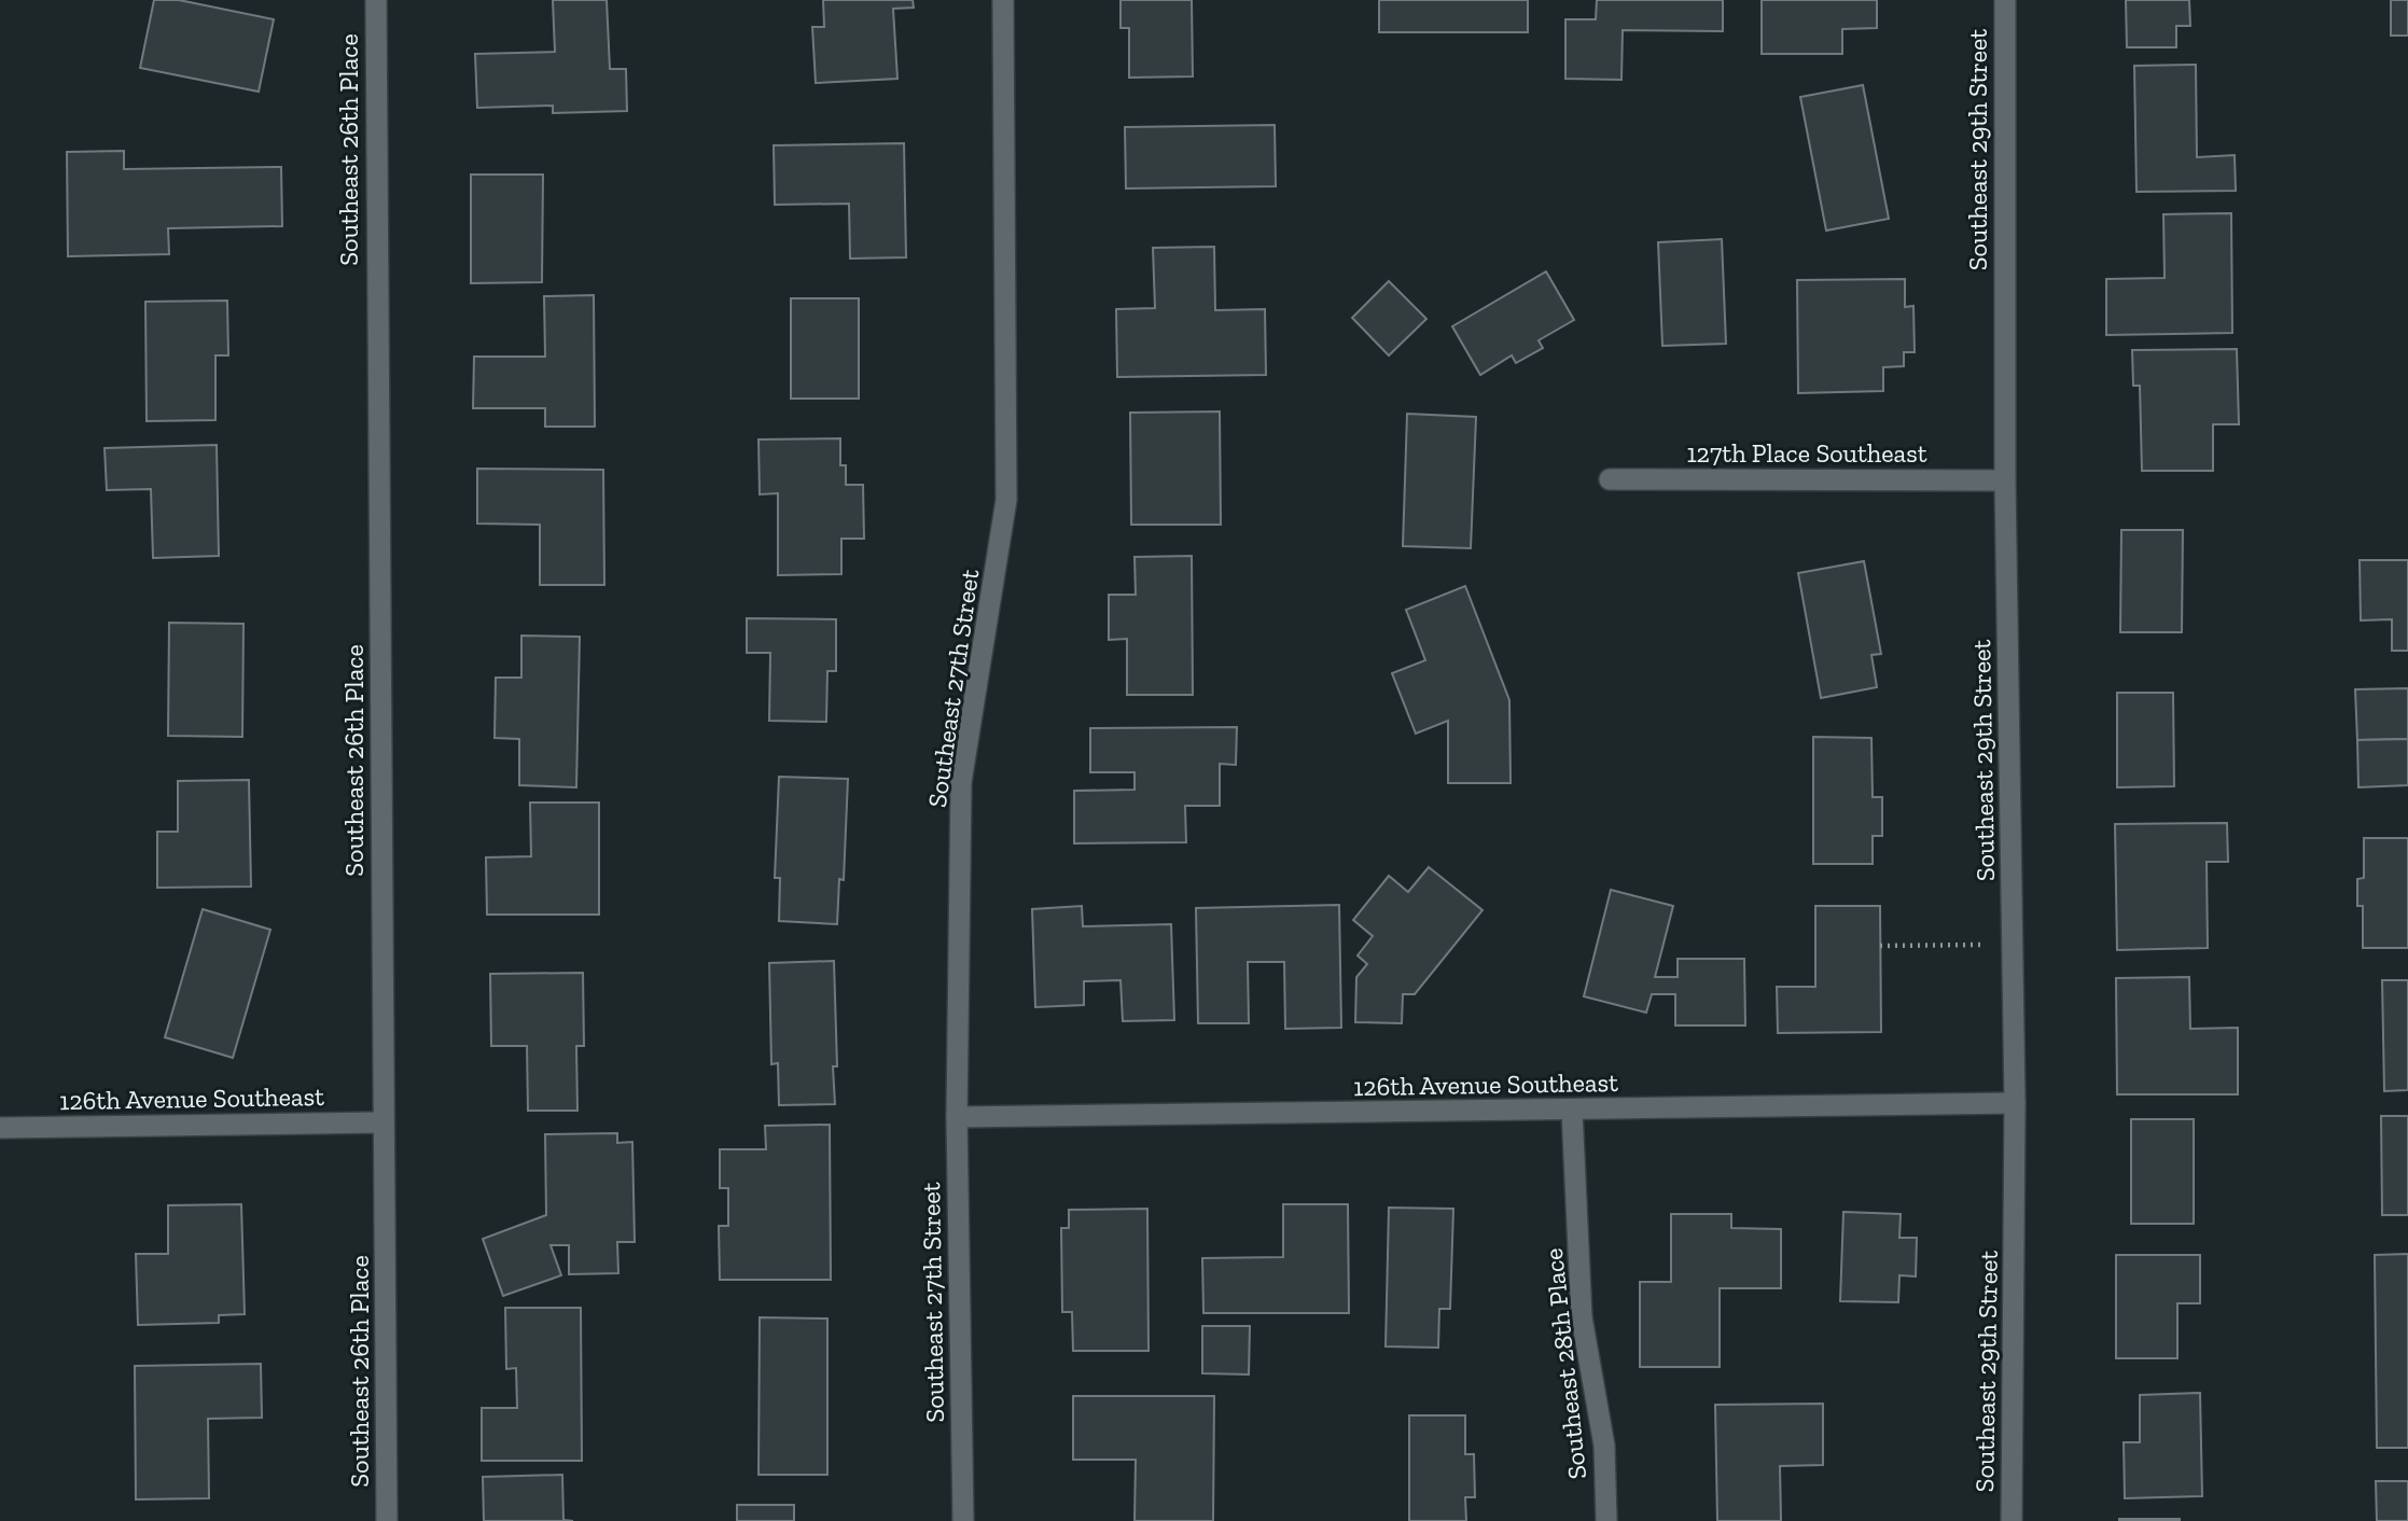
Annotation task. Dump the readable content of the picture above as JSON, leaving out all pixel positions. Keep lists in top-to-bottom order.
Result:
{
  "streets": {
    "street": [
      "Southeast 26th Place",
      "Southeast 29th Street",
      "127th Place Southeast",
      "Southeast 27th Street",
      "126th Avenue Southeast",
      "Southeast 28th Place"
    ]
  },
  "crossings": [
    ["Southeast 26th Place", "126th Avenue Southeast"],
    ["Southeast 29th Street", "127th Place Southeast"],
    ["Southeast 29th Street", "126th Avenue Southeast"],
    ["Southeast 27th Street", "126th Avenue Southeast"],
    ["126th Avenue Southeast", "Southeast 28th Place"]
  ]
}
